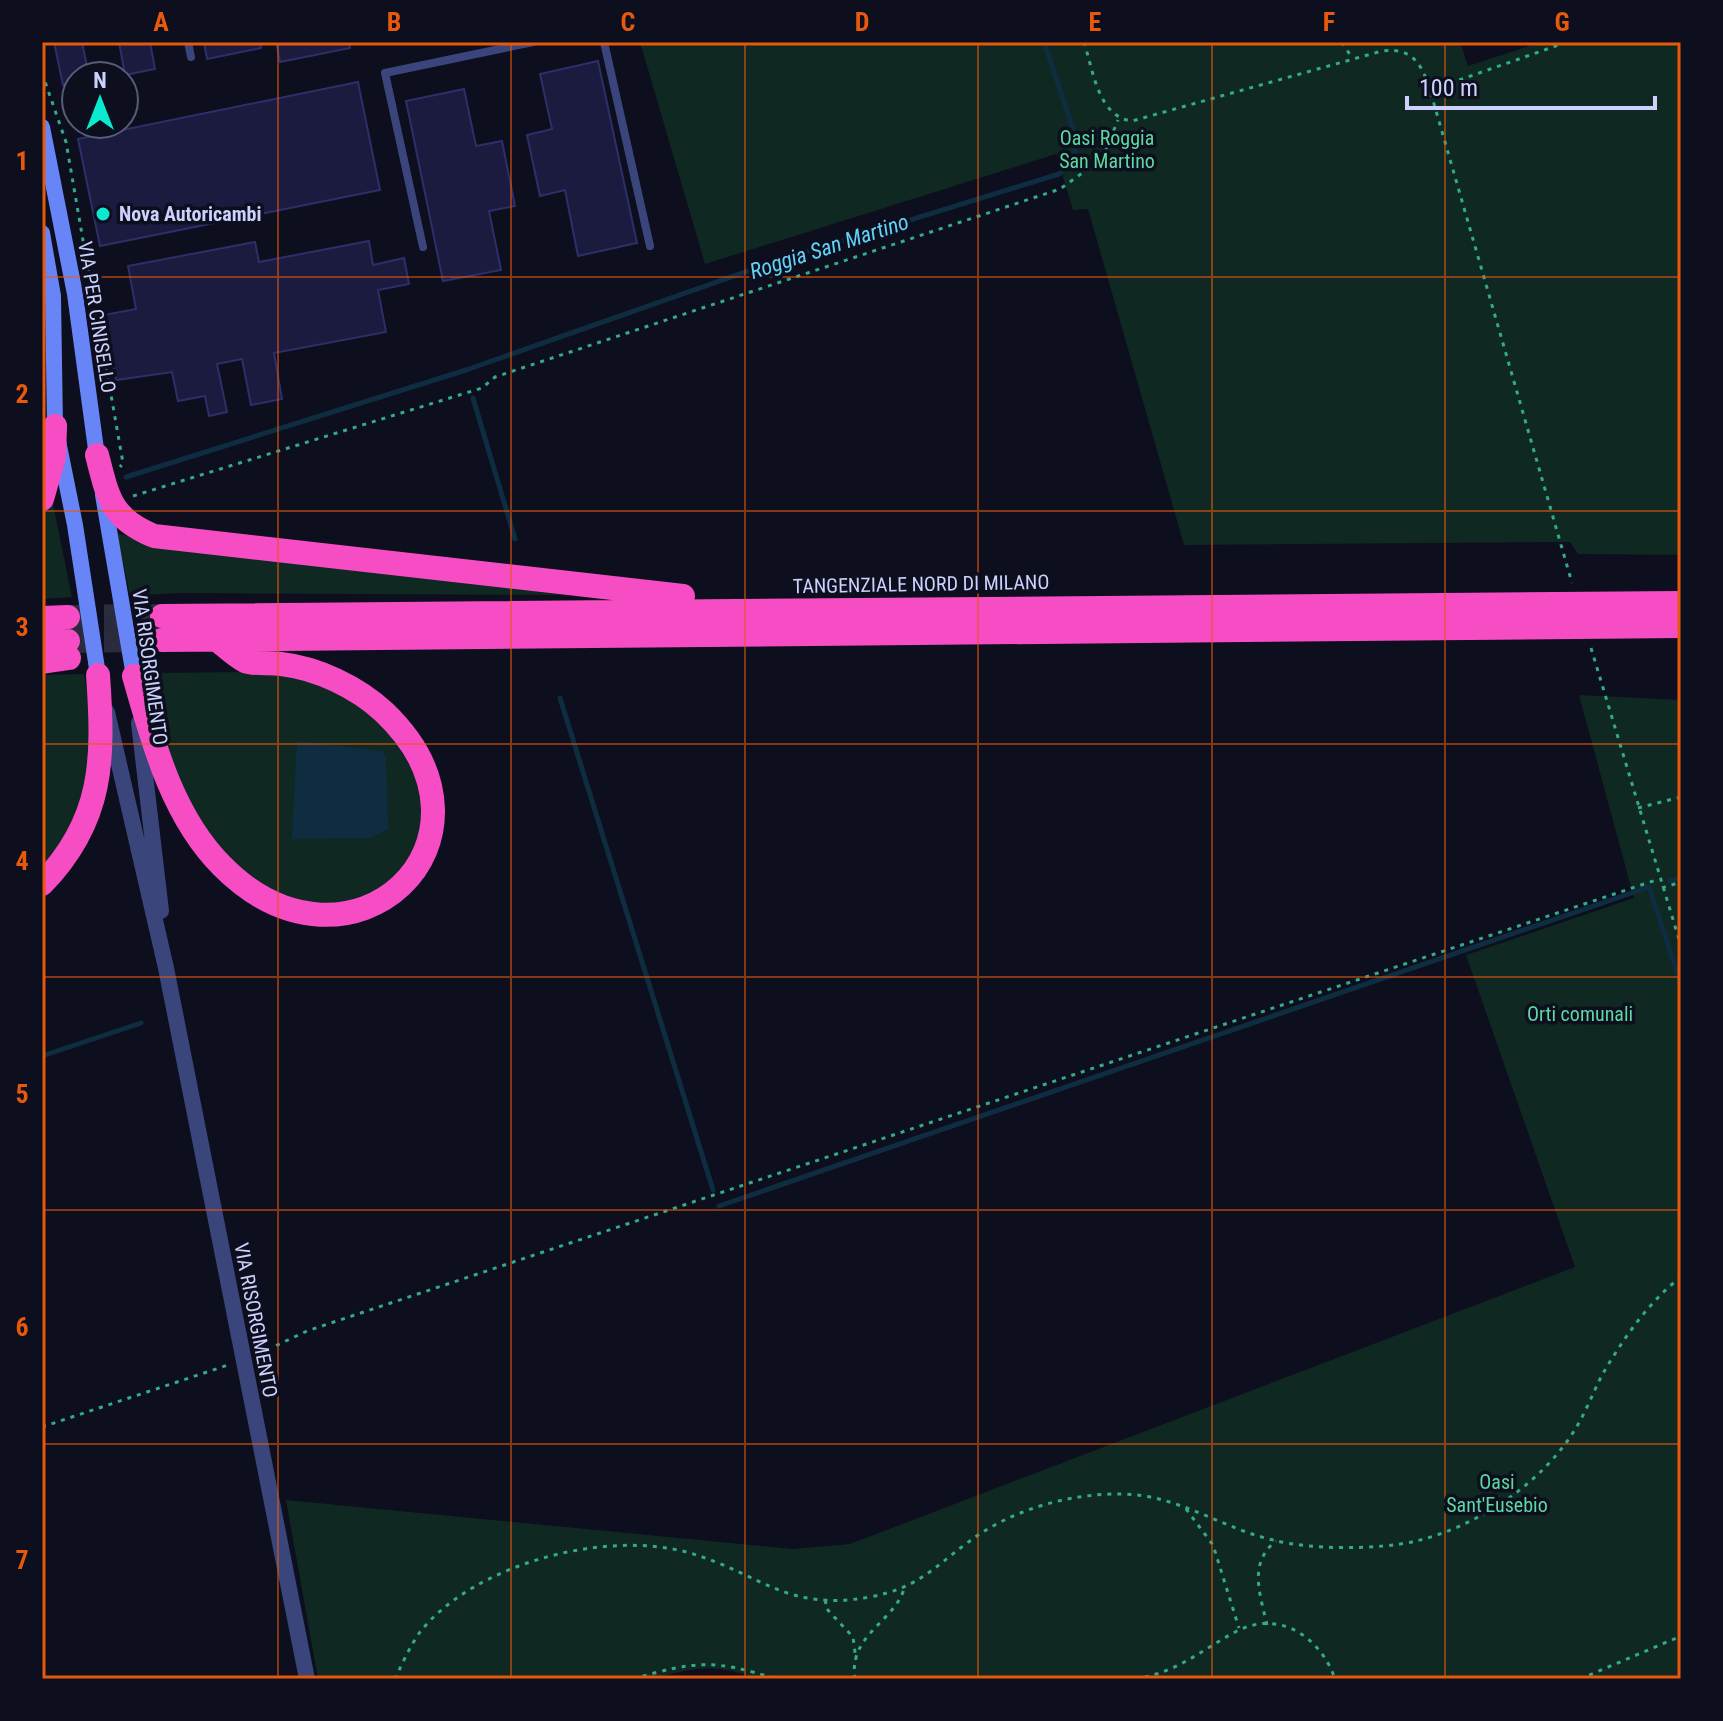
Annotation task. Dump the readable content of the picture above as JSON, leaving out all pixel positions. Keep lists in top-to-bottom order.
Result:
{
  "streets": {
    "highway": ["TANGENZIALE NORD DI MILANO"],
    "main road": ["VIA PER CINISELLO", "VIA RISORGIMENTO"]
  },
  "crossings": [
    ["VIA PER CINISELLO", "VIA RISORGIMENTO"]
  ],
  "water": ["Roggia San Martino"],
  "parks": ["Oasi Roggia San Martino", "Orti comunali", "Oasi Sant'Eusebio"],
  "places": ["Nova Autoricambi"],
  "scale_bar": "100 m",
  "north": "top",
  "grid": {
    "columns": [
      "A",
      "B",
      "C",
      "D",
      "E",
      "F",
      "G"
    ],
    "rows": [
      "1",
      "2",
      "3",
      "4",
      "5",
      "6",
      "7"
    ]
  }
}
